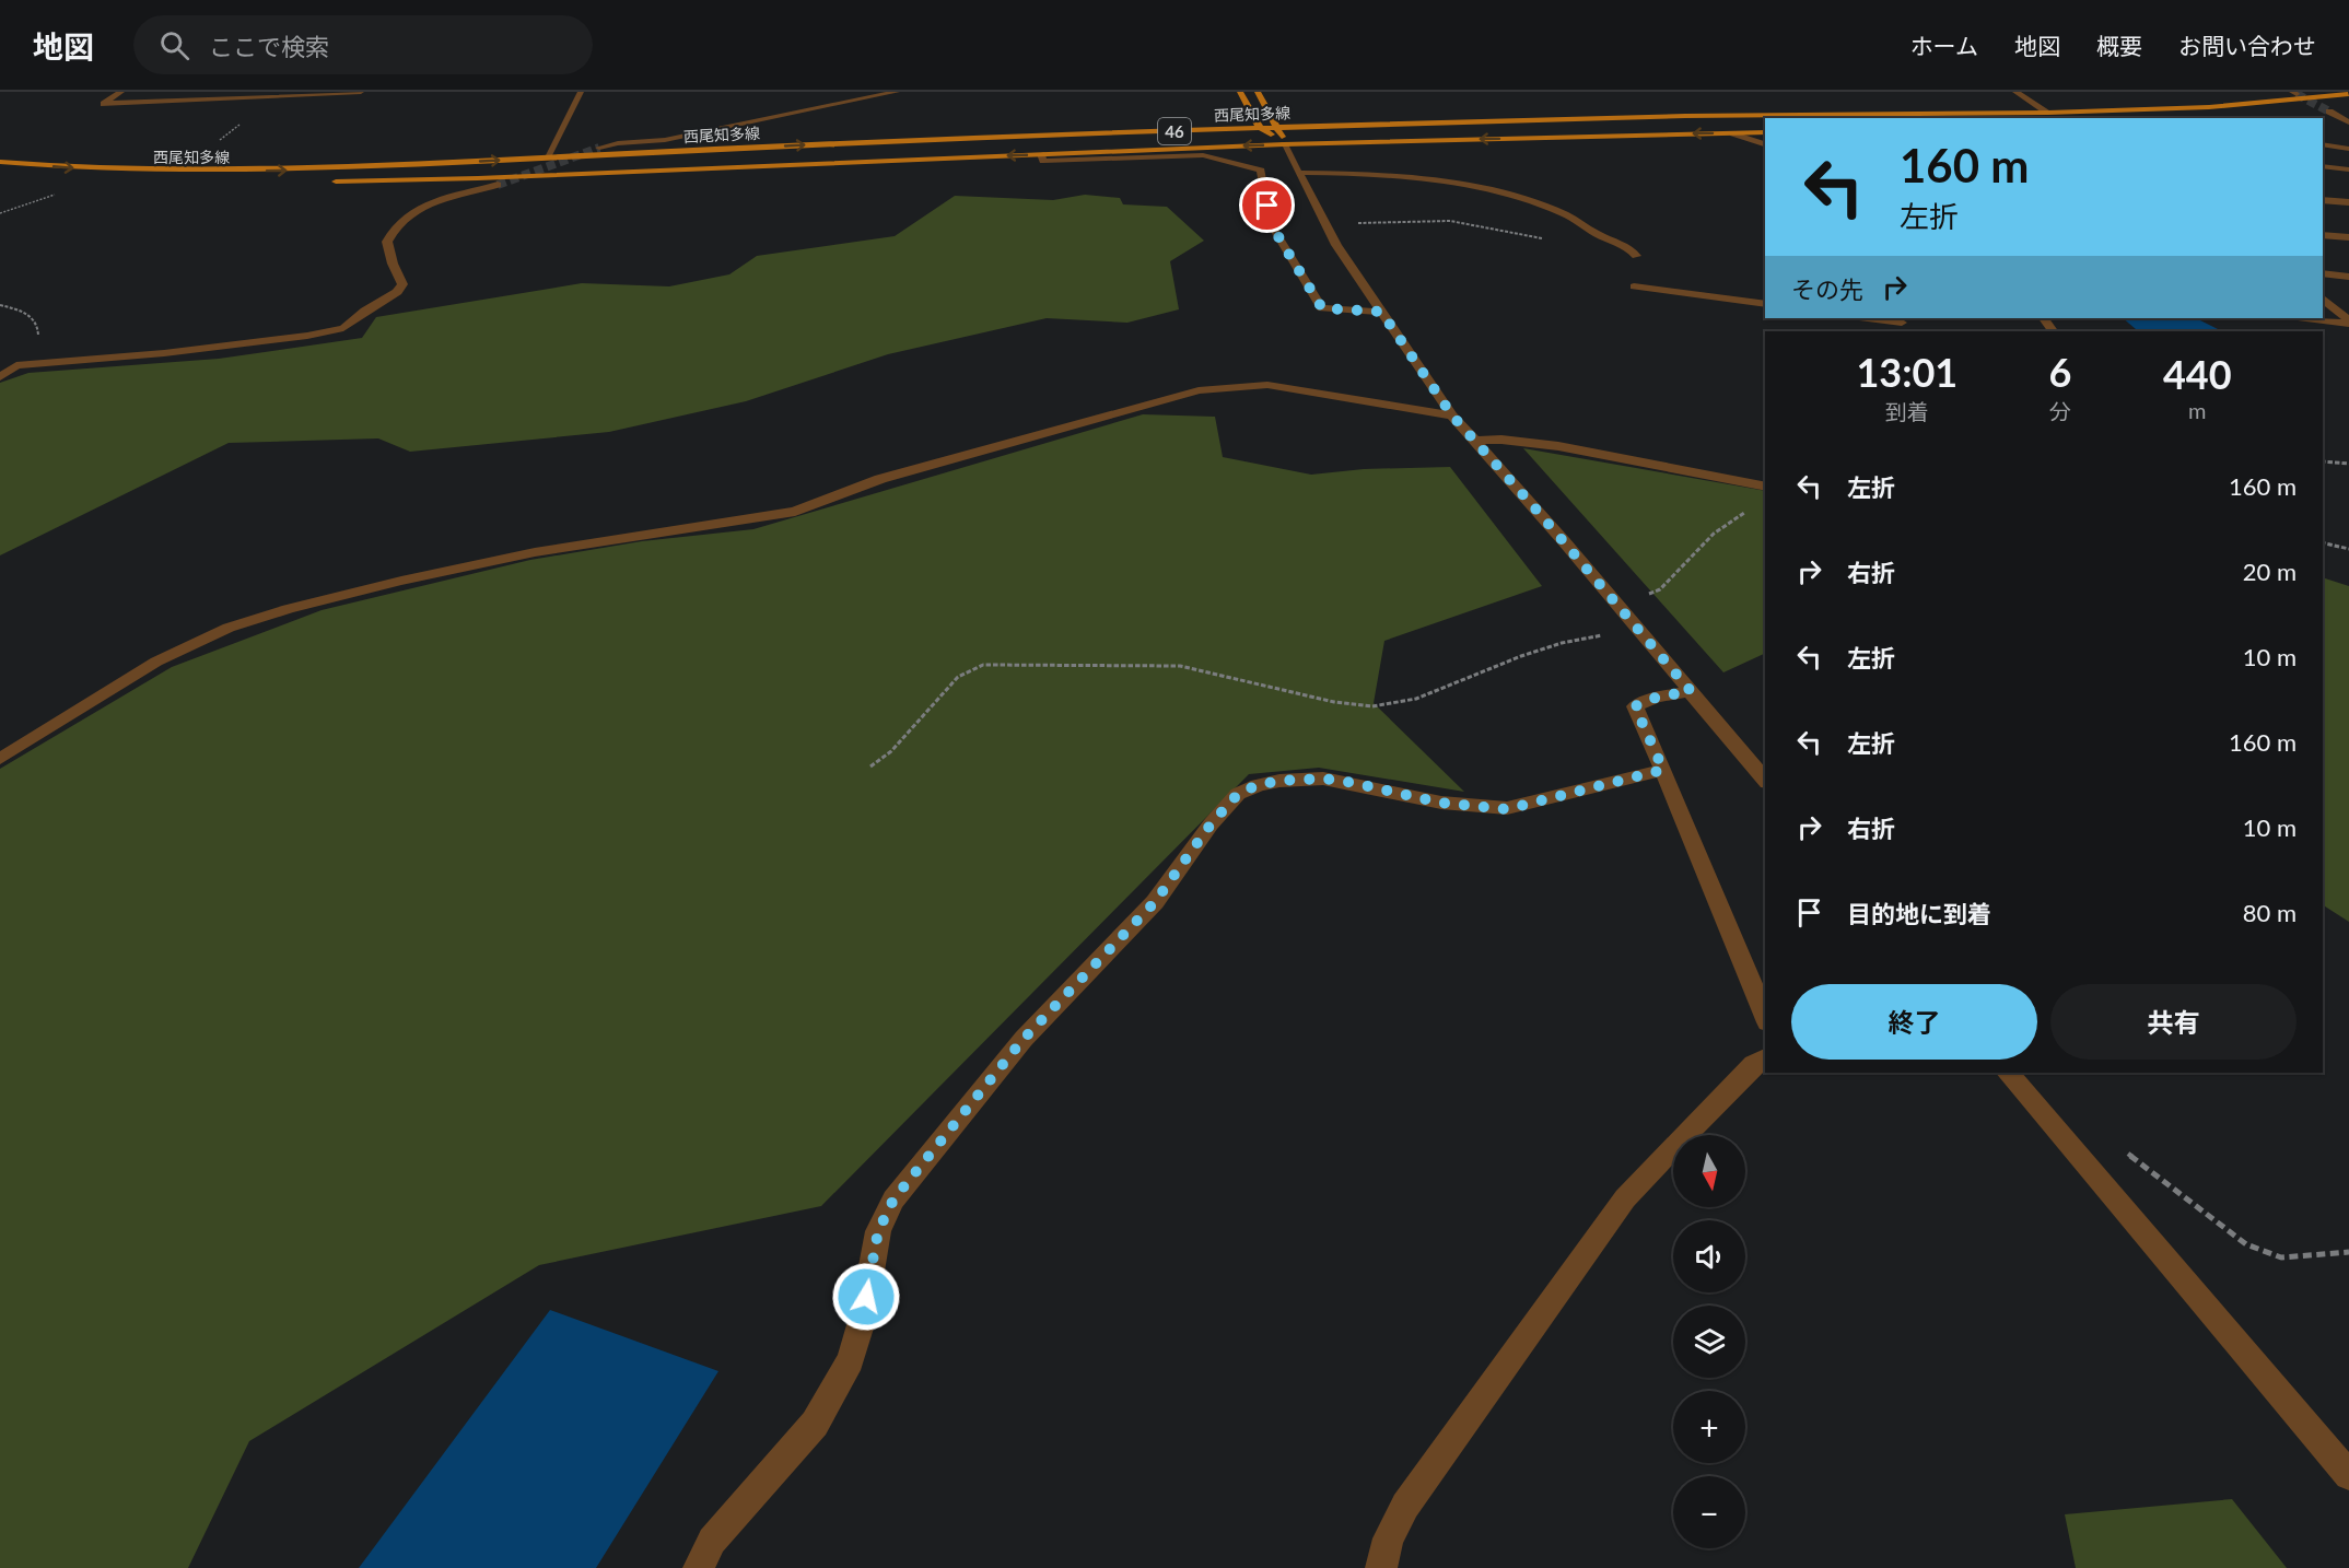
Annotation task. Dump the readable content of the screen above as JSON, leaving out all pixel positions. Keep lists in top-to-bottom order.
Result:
{
  "streets": {
    "main road": ["西尾知多線", "46"]
  },
  "north": "bottom",
  "page": {
    "header": "地図",
    "search": "ここで検索",
    "nav": [
      "ホーム",
      "地図",
      "概要",
      "お問い合わせ"
    ],
    "turn": ["160 m", "左折"],
    "then": "その先",
    "eta": [
      "13:01",
      "到着",
      "6",
      "分",
      "440",
      "m"
    ],
    "list": [
      {
        "name": "左折",
        "value": "160 m"
      },
      {
        "name": "右折",
        "value": "20 m"
      },
      {
        "name": "左折",
        "value": "10 m"
      },
      {
        "name": "左折",
        "value": "160 m"
      },
      {
        "name": "右折",
        "value": "10 m"
      },
      {
        "name": "目的地に到着",
        "value": "80 m"
      }
    ],
    "buttons": ["終了", "共有"],
    "map_buttons": ["+", "−"]
  }
}
